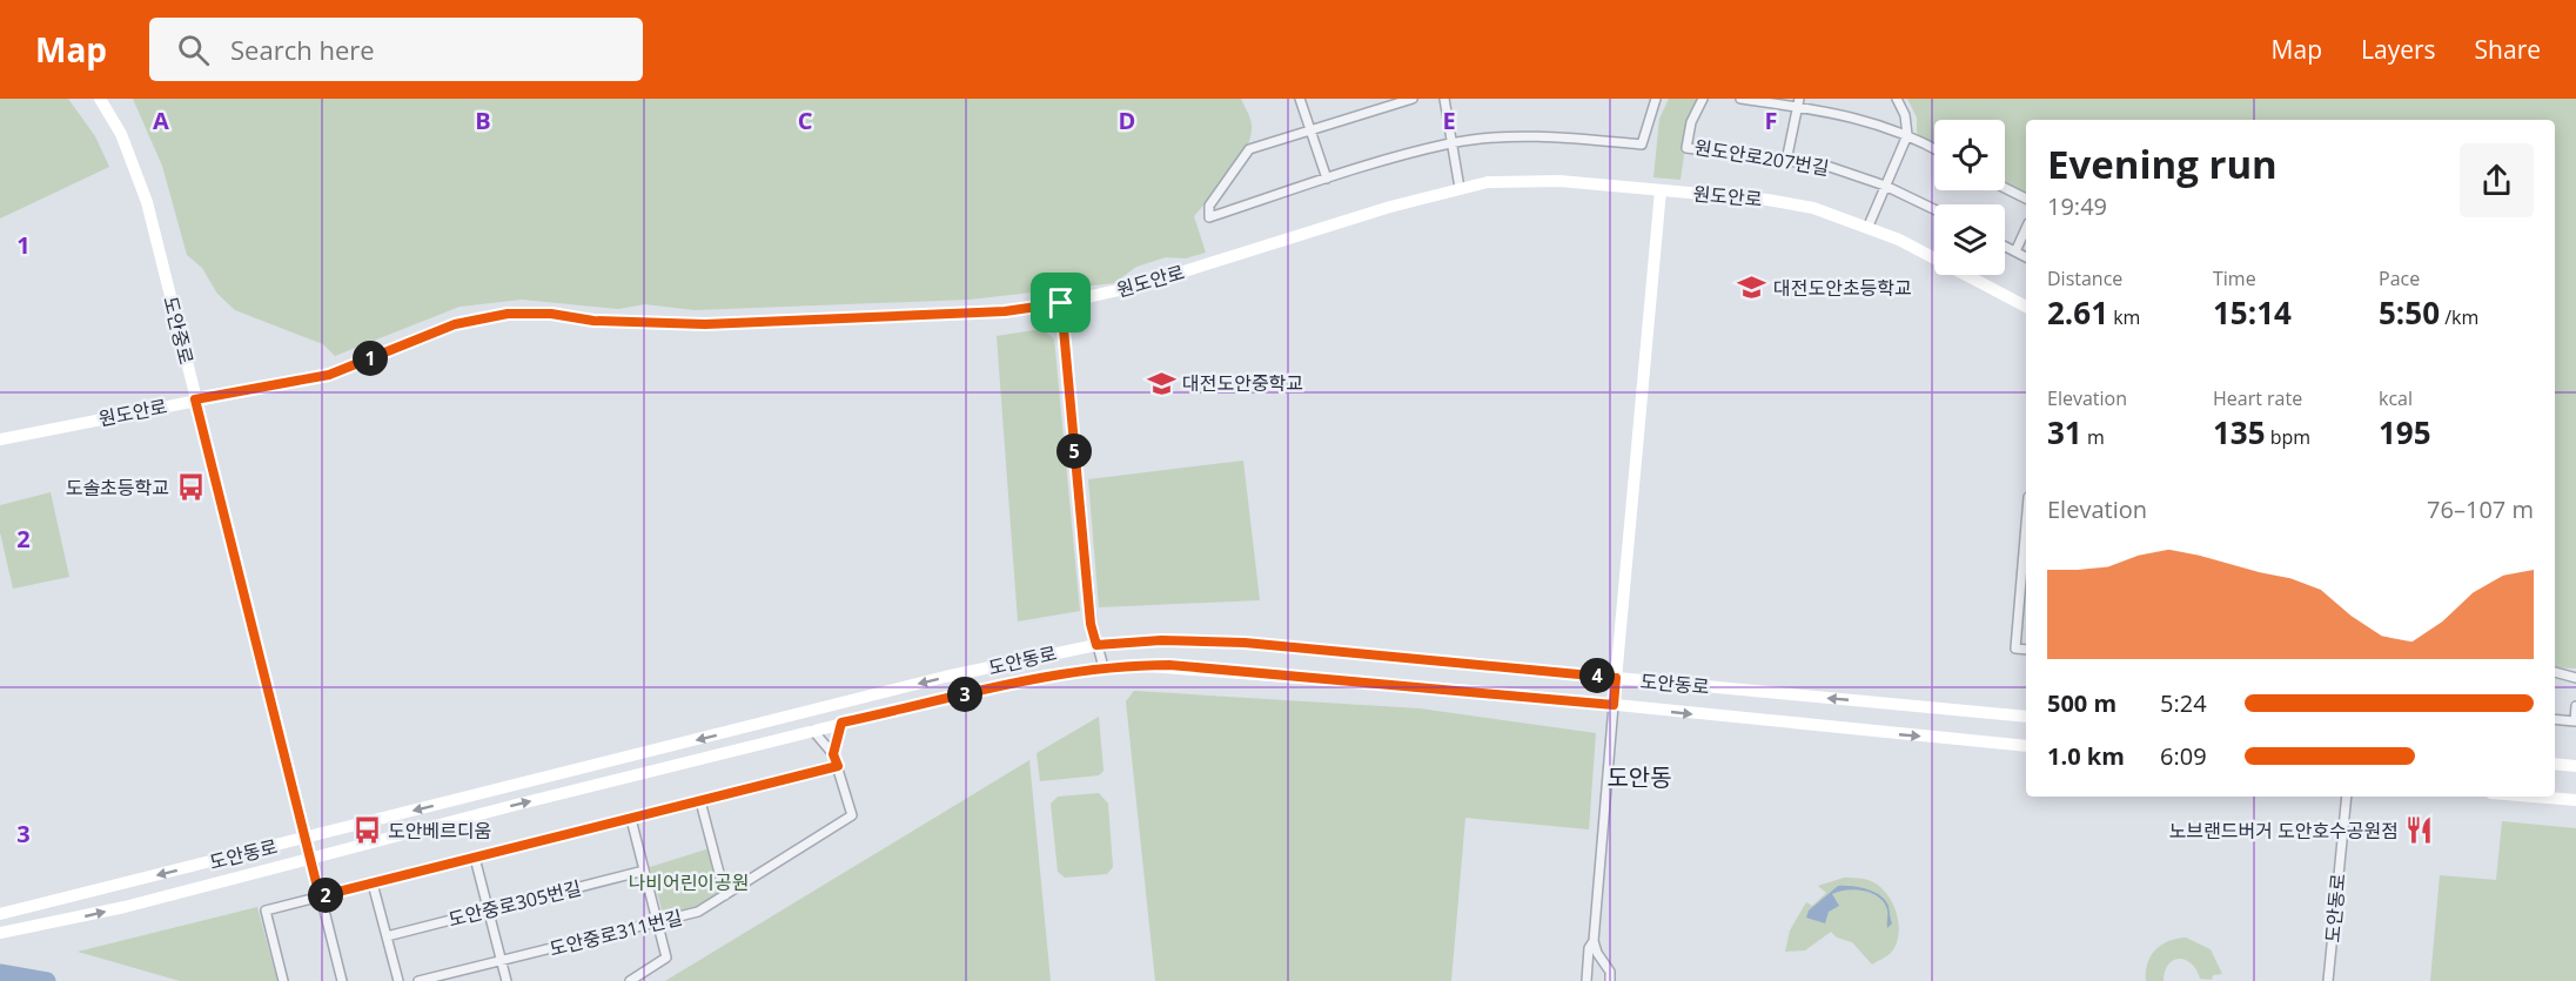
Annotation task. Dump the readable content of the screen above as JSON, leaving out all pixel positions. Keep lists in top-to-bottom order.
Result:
{
  "streets": {
    "main road": ["원도안로", "도안중로", "도안동로"],
    "street": ["원도안로207번길", "도안중로305번길", "도안중로311번길"]
  },
  "crossings": [
    ["원도안로", "도안중로"],
    ["도안중로", "도안동로"]
  ],
  "districts": ["도안동"],
  "parks": ["나비어린이공원"],
  "places": {
    "school or university": ["대전도안초등학교", "대전도안중학교"],
    "bus stop": ["도솔초등학교", "도안베르디움"],
    "restaurant": ["노브랜드버거 도안호수공원점"]
  },
  "page": {
    "header": "Map",
    "search": "Search here",
    "nav": ["Map", "Layers", "Share"],
    "heading": ["Evening run", "19:49"],
    "stats": [
      ["Distance", "2.61 km"],
      ["Time", "15:14"],
      ["Pace", "5:50 /km"],
      ["Elevation", "31 m"],
      ["Heart rate", "135 bpm"],
      ["kcal", "195"]
    ],
    "pins": [
      "1",
      "5",
      "4",
      "3",
      "2"
    ],
    "chart": ["Elevation", "76–107 m"],
    "list": [
      {
        "name": "500 m",
        "note": "5:24"
      },
      {
        "name": "1.0 km",
        "note": "6:09"
      }
    ]
  },
  "grid": {
    "columns": [
      "A",
      "B",
      "C",
      "D",
      "E",
      "F"
    ],
    "rows": ["1", "2", "3"]
  }
}
